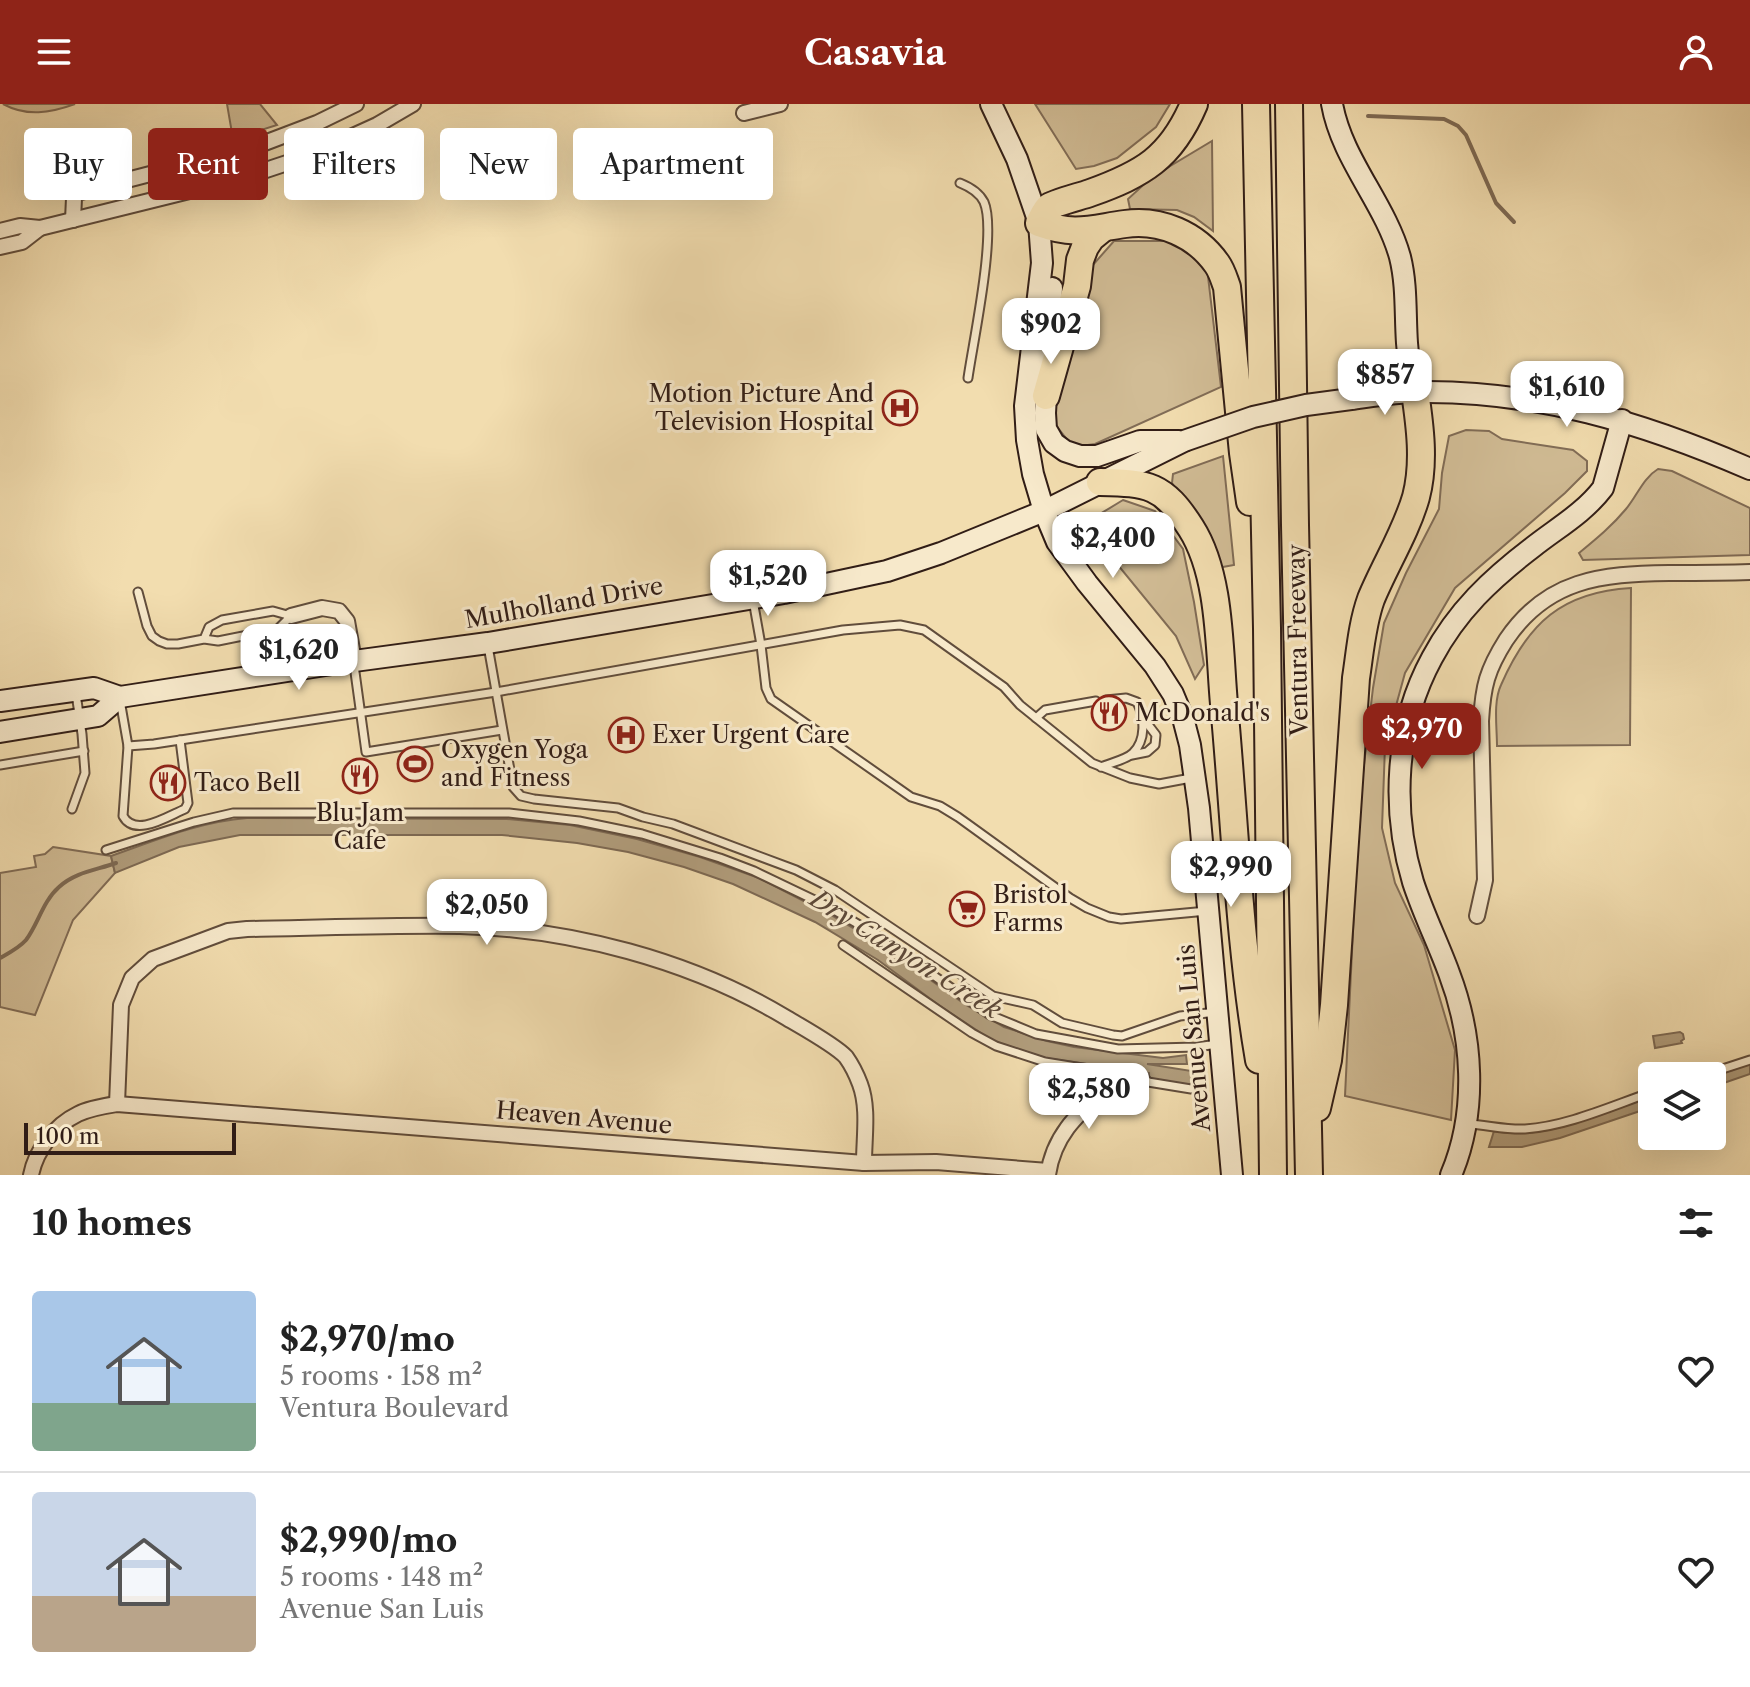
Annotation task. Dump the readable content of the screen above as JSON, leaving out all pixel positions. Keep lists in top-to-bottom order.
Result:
{
  "streets": {
    "highway": ["Ventura Freeway"],
    "main road": ["Mulholland Drive", "Avenue San Luis"],
    "street": ["Heaven Avenue"]
  },
  "crossings": [
    ["Mulholland Drive", "Avenue San Luis"]
  ],
  "water": ["Dry Canyon Creek"],
  "places": {
    "hospital": ["Motion Picture And Television Hospital", "Exer Urgent Care"],
    "restaurant": ["McDonald's", "Blu Jam Cafe", "Taco Bell"],
    "sports": ["Oxygen Yoga and Fitness"],
    "supermarket": ["Bristol Farms"]
  },
  "scale_bar": "100 m",
  "page": {
    "header": "Casavia",
    "chip": [
      "Buy",
      "Rent",
      "Filters",
      "New",
      "Apartment"
    ],
    "price": [
      "$902",
      "$857",
      "$1,610",
      "$2,400",
      "$1,520",
      "$1,620",
      "$2,970",
      "$2,990",
      "$2,050",
      "$2,580"
    ],
    "scale": "100 m",
    "heading": "10 homes",
    "list": [
      {
        "name": "$2,970/mo",
        "note": "5 rooms · 158 m² · Ventura Boulevard"
      },
      {
        "name": "$2,990/mo",
        "note": "5 rooms · 148 m² · Avenue San Luis"
      }
    ]
  }
}
